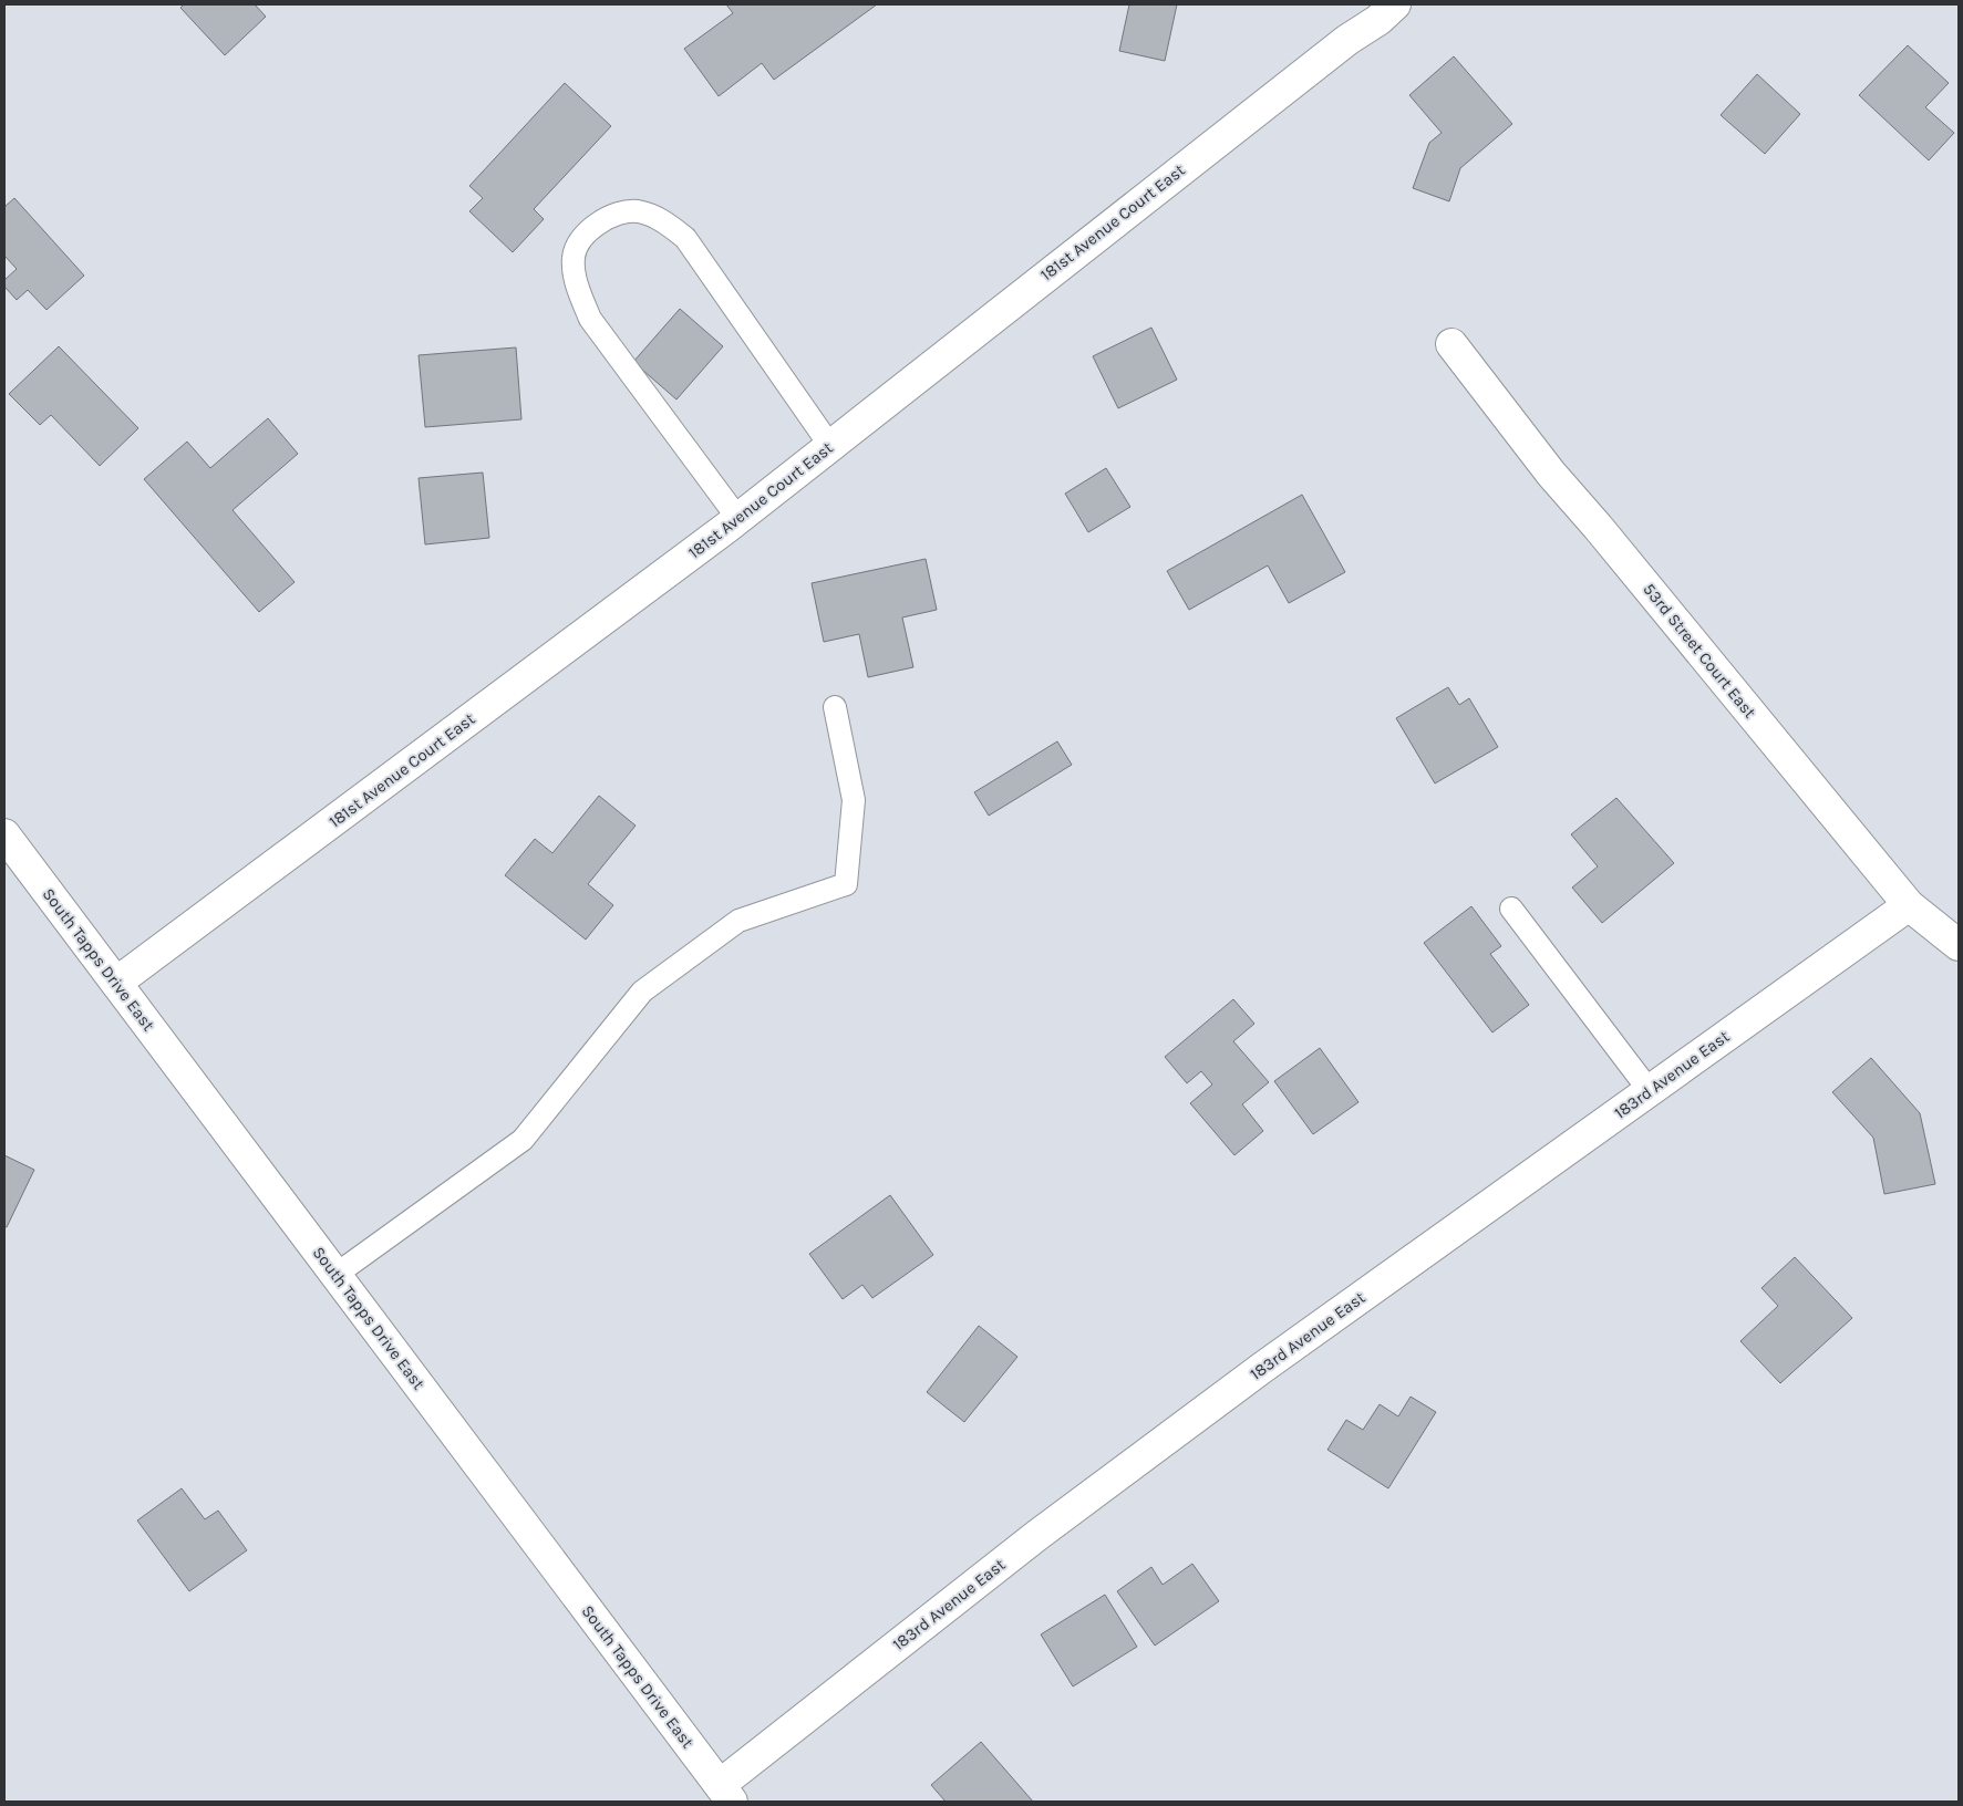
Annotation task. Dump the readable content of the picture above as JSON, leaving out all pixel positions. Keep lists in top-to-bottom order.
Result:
{
  "streets": {
    "street": [
      "181st Avenue Court East",
      "53rd Street Court East",
      "South Tapps Drive East",
      "183rd Avenue East"
    ]
  },
  "crossings": [
    ["181st Avenue Court East", "South Tapps Drive East"],
    ["53rd Street Court East", "183rd Avenue East"],
    ["South Tapps Drive East", "183rd Avenue East"]
  ]
}
